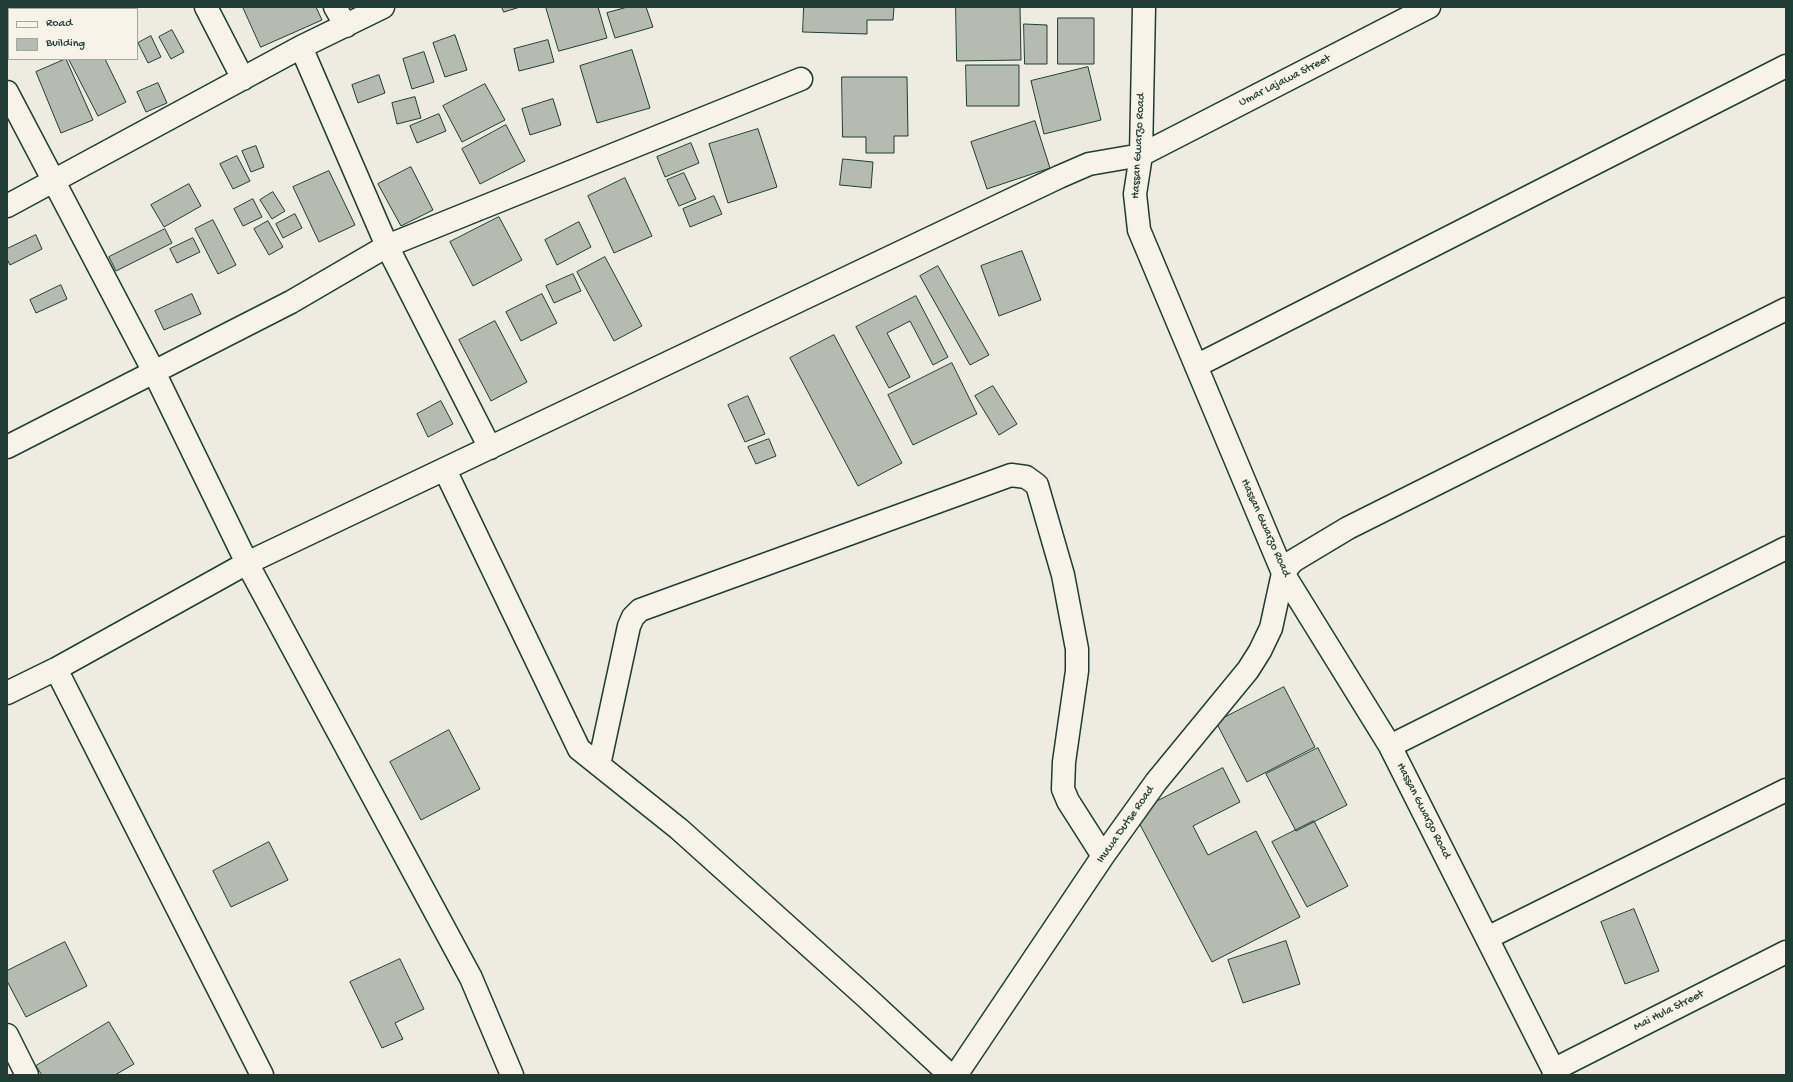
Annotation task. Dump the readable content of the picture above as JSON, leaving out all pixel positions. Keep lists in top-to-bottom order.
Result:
{
  "streets": {
    "street": [
      "Umar Lajawa Street",
      "Hassan Gwarzo Road",
      "Inuwa Dutse Road",
      "Mai Hula Street"
    ]
  },
  "crossings": [
    ["Umar Lajawa Street", "Hassan Gwarzo Road"],
    ["Hassan Gwarzo Road", "Inuwa Dutse Road"],
    ["Hassan Gwarzo Road", "Mai Hula Street"]
  ],
  "legend": ["Road", "Building"]
}
